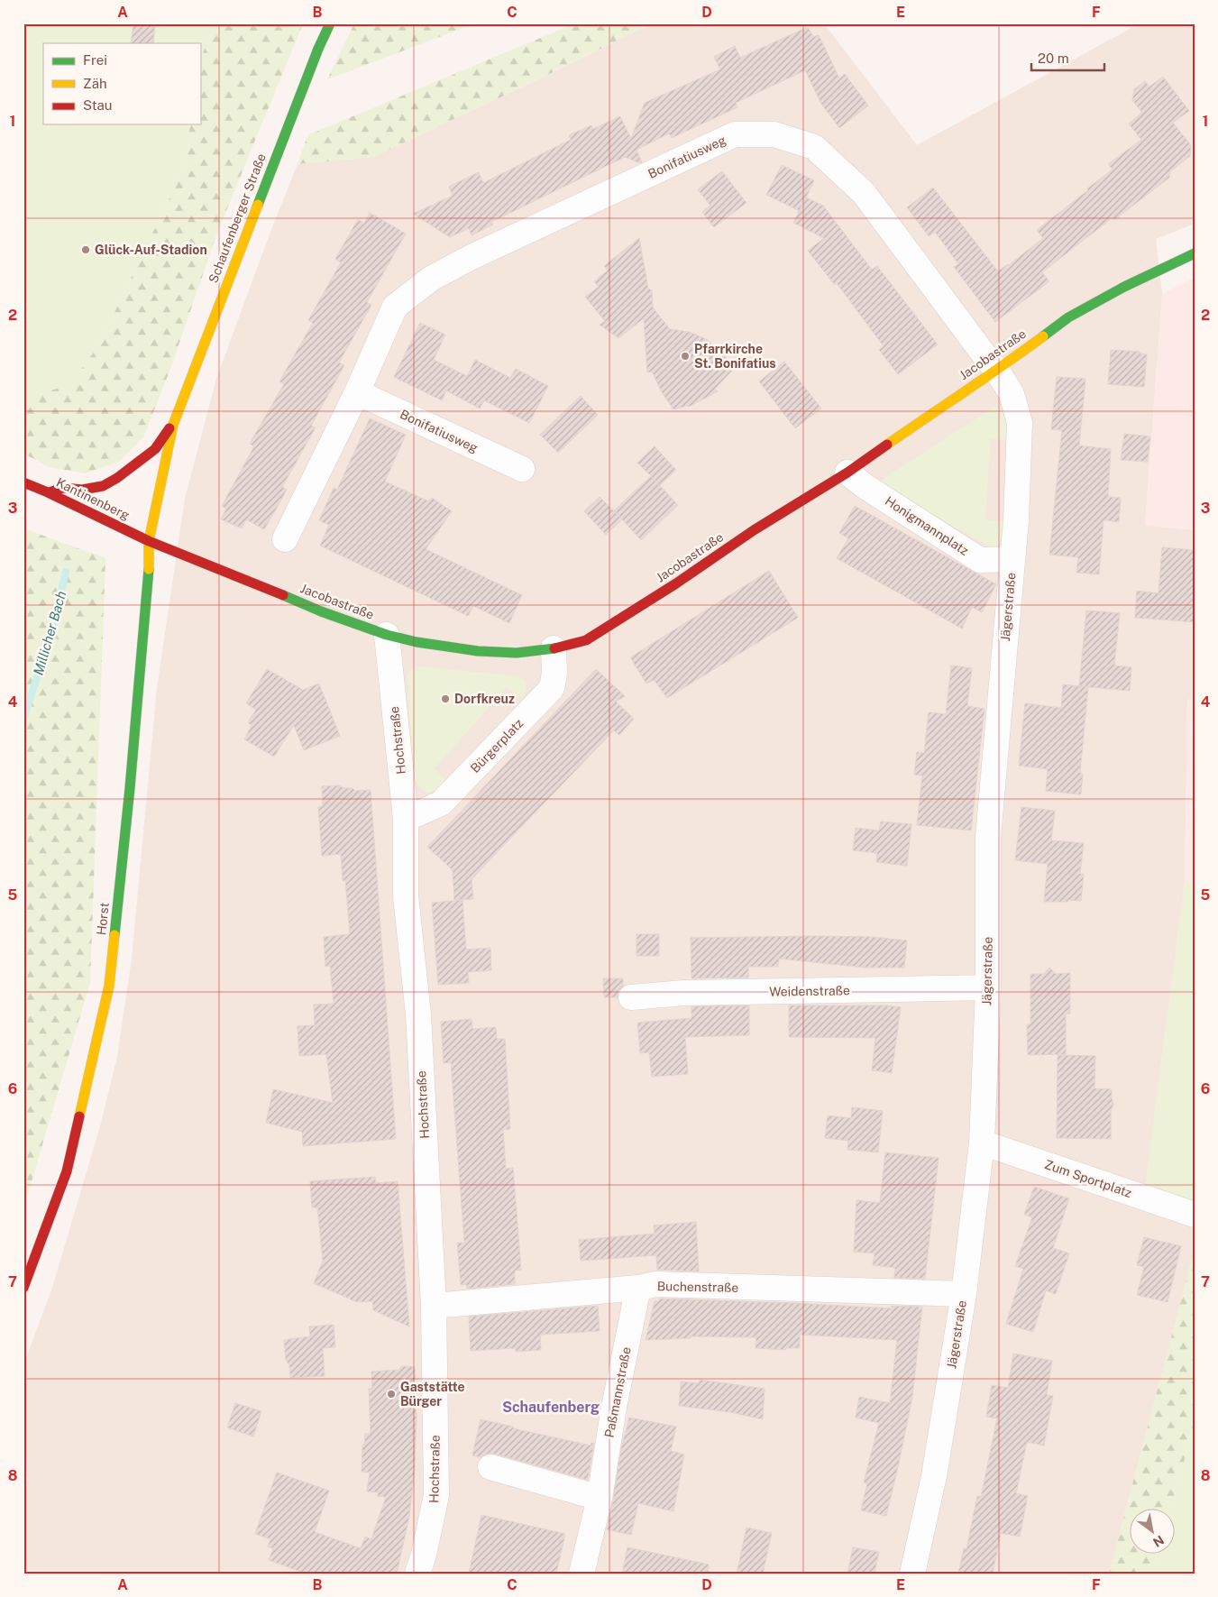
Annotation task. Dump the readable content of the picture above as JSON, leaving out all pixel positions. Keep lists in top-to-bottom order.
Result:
{
  "streets": {
    "street": [
      "Bonifatiusweg",
      "Schaufenberger Straße",
      "Jacobastraße",
      "Kantinenberg",
      "Honigmannplatz",
      "Jägerstraße",
      "Hochstraße",
      "Bürgerplatz",
      "Horst",
      "Weidenstraße",
      "Zum Sportplatz",
      "Buchenstraße",
      "Paßmannstraße"
    ]
  },
  "crossings": [
    ["Bonifatiusweg", "Jacobastraße"],
    ["Bonifatiusweg", "Jägerstraße"],
    ["Schaufenberger Straße", "Jacobastraße"],
    ["Schaufenberger Straße", "Kantinenberg"],
    ["Schaufenberger Straße", "Horst"],
    ["Jacobastraße", "Kantinenberg"],
    ["Jacobastraße", "Honigmannplatz"],
    ["Jacobastraße", "Jägerstraße"],
    ["Jacobastraße", "Hochstraße"],
    ["Jacobastraße", "Bürgerplatz"],
    ["Jacobastraße", "Horst"],
    ["Kantinenberg", "Horst"],
    ["Honigmannplatz", "Jägerstraße"],
    ["Jägerstraße", "Weidenstraße"],
    ["Jägerstraße", "Zum Sportplatz"],
    ["Jägerstraße", "Buchenstraße"],
    ["Hochstraße", "Bürgerplatz"],
    ["Hochstraße", "Buchenstraße"],
    ["Buchenstraße", "Paßmannstraße"]
  ],
  "districts": ["Schaufenberg"],
  "water": ["Millicher Bach"],
  "places": [
    "Glück-Auf-Stadion",
    "Pfarrkirche St. Bonifatius",
    "Dorfkreuz",
    "Gaststätte Bürger"
  ],
  "legend": ["Frei", "Zäh", "Stau"],
  "scale_bar": "20 m",
  "north": "bottom right",
  "grid": {
    "columns": [
      "A",
      "B",
      "C",
      "D",
      "E",
      "F"
    ],
    "rows": [
      "1",
      "2",
      "3",
      "4",
      "5",
      "6",
      "7",
      "8"
    ]
  }
}
